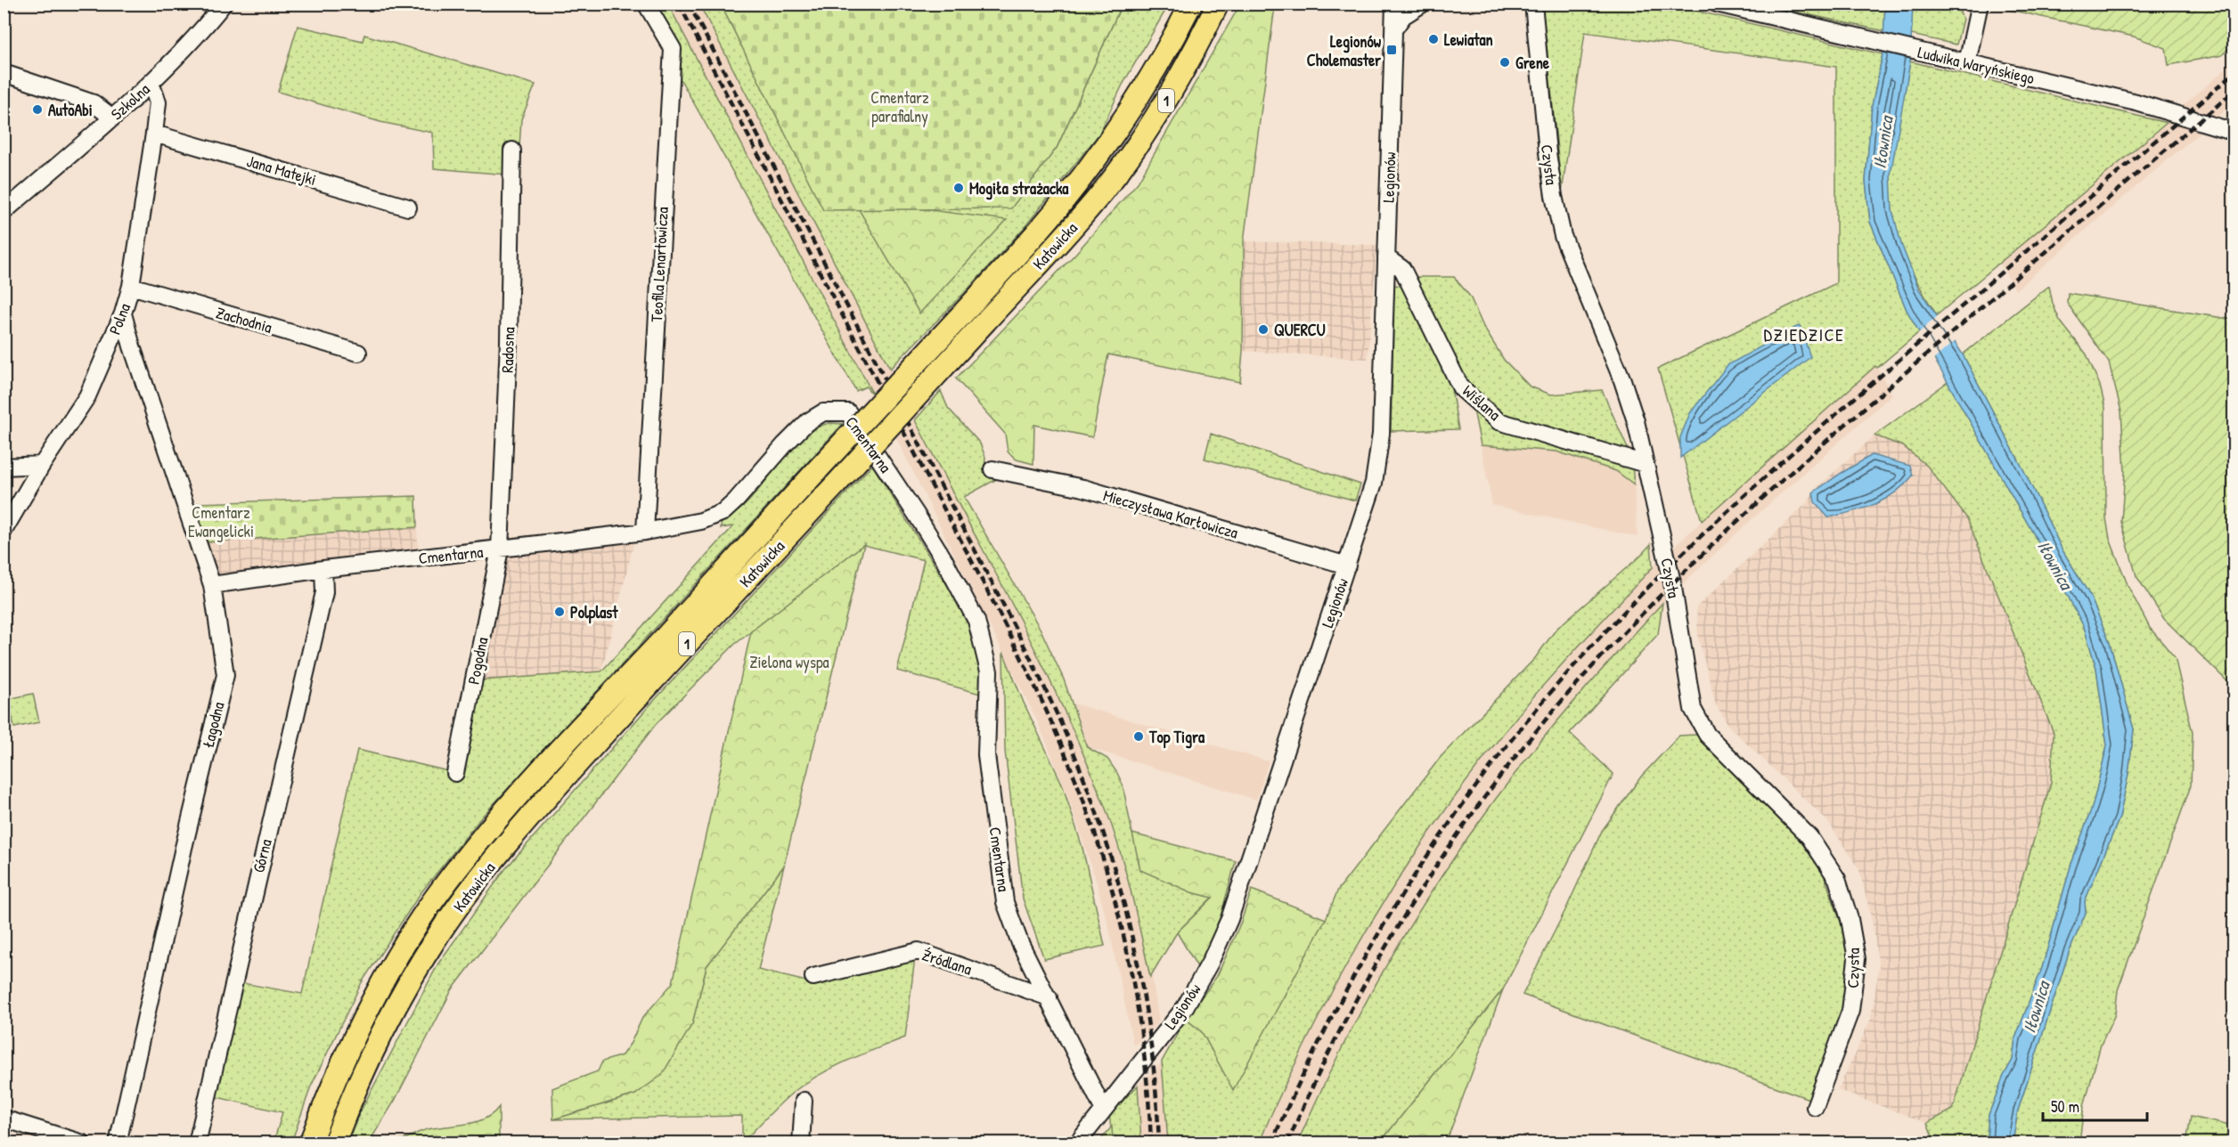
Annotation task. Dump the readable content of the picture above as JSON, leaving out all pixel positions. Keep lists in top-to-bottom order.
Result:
{
  "streets": {
    "main road": ["1", "Katowicka"],
    "street": [
      "Ludwika Waryńskiego",
      "Szkolna",
      "Czysta",
      "Jana Matejki",
      "Legionów",
      "Teofila Lenartowicza",
      "Polna",
      "Zachodnia",
      "Radosna",
      "Wiślana",
      "Cmentarna",
      "Mieczysława Karłowicza",
      "Pogodna",
      "Łagodna",
      "Górna",
      "Źródlana"
    ]
  },
  "crossings": [
    ["Szkolna", "Polna"],
    ["Czysta", "Wiślana"],
    ["Jana Matejki", "Polna"],
    ["Legionów", "Wiślana"],
    ["Legionów", "Cmentarna"],
    ["Legionów", "Mieczysława Karłowicza"],
    ["Teofila Lenartowicza", "Cmentarna"],
    ["Polna", "Zachodnia"],
    ["Polna", "Łagodna"],
    ["Radosna", "Cmentarna"],
    ["Radosna", "Pogodna"],
    ["Cmentarna", "Pogodna"],
    ["Cmentarna", "Łagodna"],
    ["Cmentarna", "Górna"],
    ["Cmentarna", "Źródlana"]
  ],
  "districts": ["DZIEDZICE"],
  "water": ["Iłownica"],
  "parks": ["Cmentarz parafialny", "Cmentarz Ewangelicki", "Zielona wyspa"],
  "places": {
    "other": [
      "Lewiatan",
      "Grene",
      "AutoAbi",
      "Mogiła strażacka",
      "QUERCU",
      "Polplast",
      "Top Tigra"
    ],
    "transit": ["Legionów Cholemaster"]
  },
  "scale_bar": "50 m"
}
